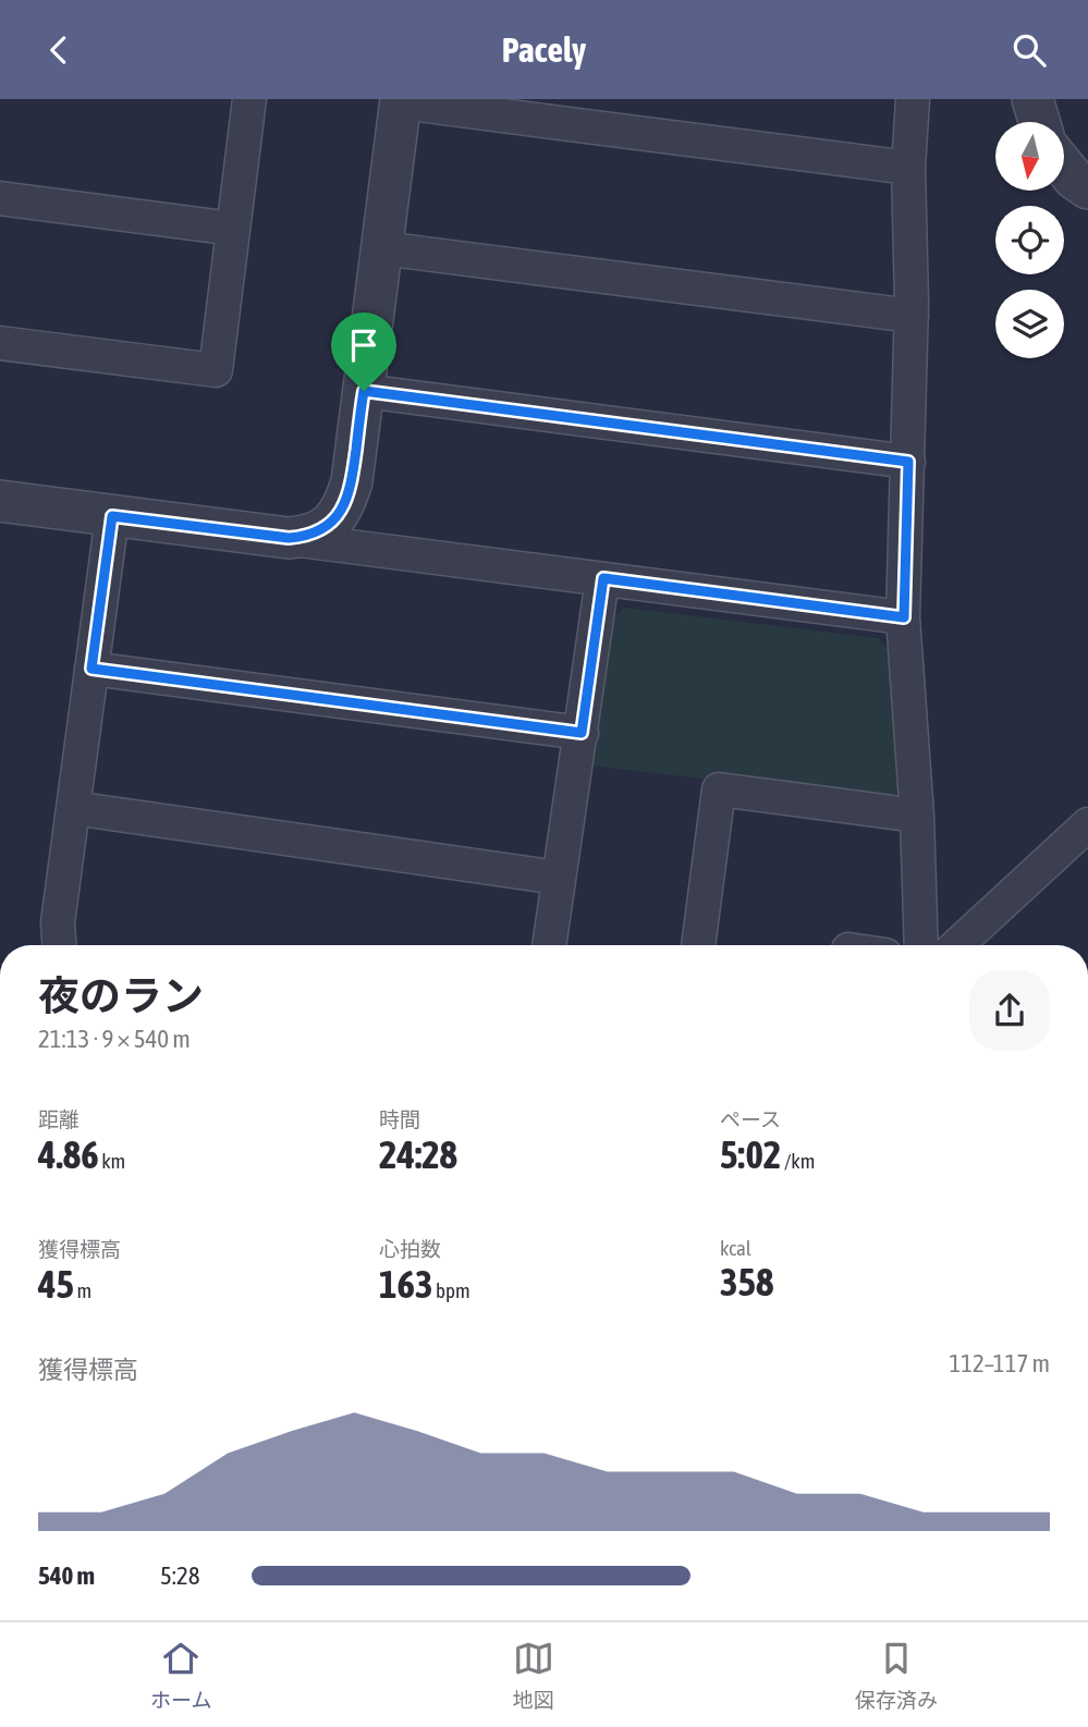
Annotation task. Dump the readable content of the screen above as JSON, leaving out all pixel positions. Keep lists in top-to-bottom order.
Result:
{
  "north": "bottom",
  "page": {
    "header": "Pacely",
    "heading": ["夜のラン", "21:13 · 9 × 540 m"],
    "stats": [
      ["距離", "4.86 km"],
      ["時間", "24:28"],
      ["ペース", "5:02 /km"],
      ["獲得標高", "45 m"],
      ["心拍数", "163 bpm"],
      ["kcal", "358"]
    ],
    "chart": ["獲得標高", "112–117 m"],
    "list": [
      {
        "name": "540 m",
        "note": "5:28"
      }
    ],
    "tabs": ["ホーム", "地図", "保存済み"]
  }
}
